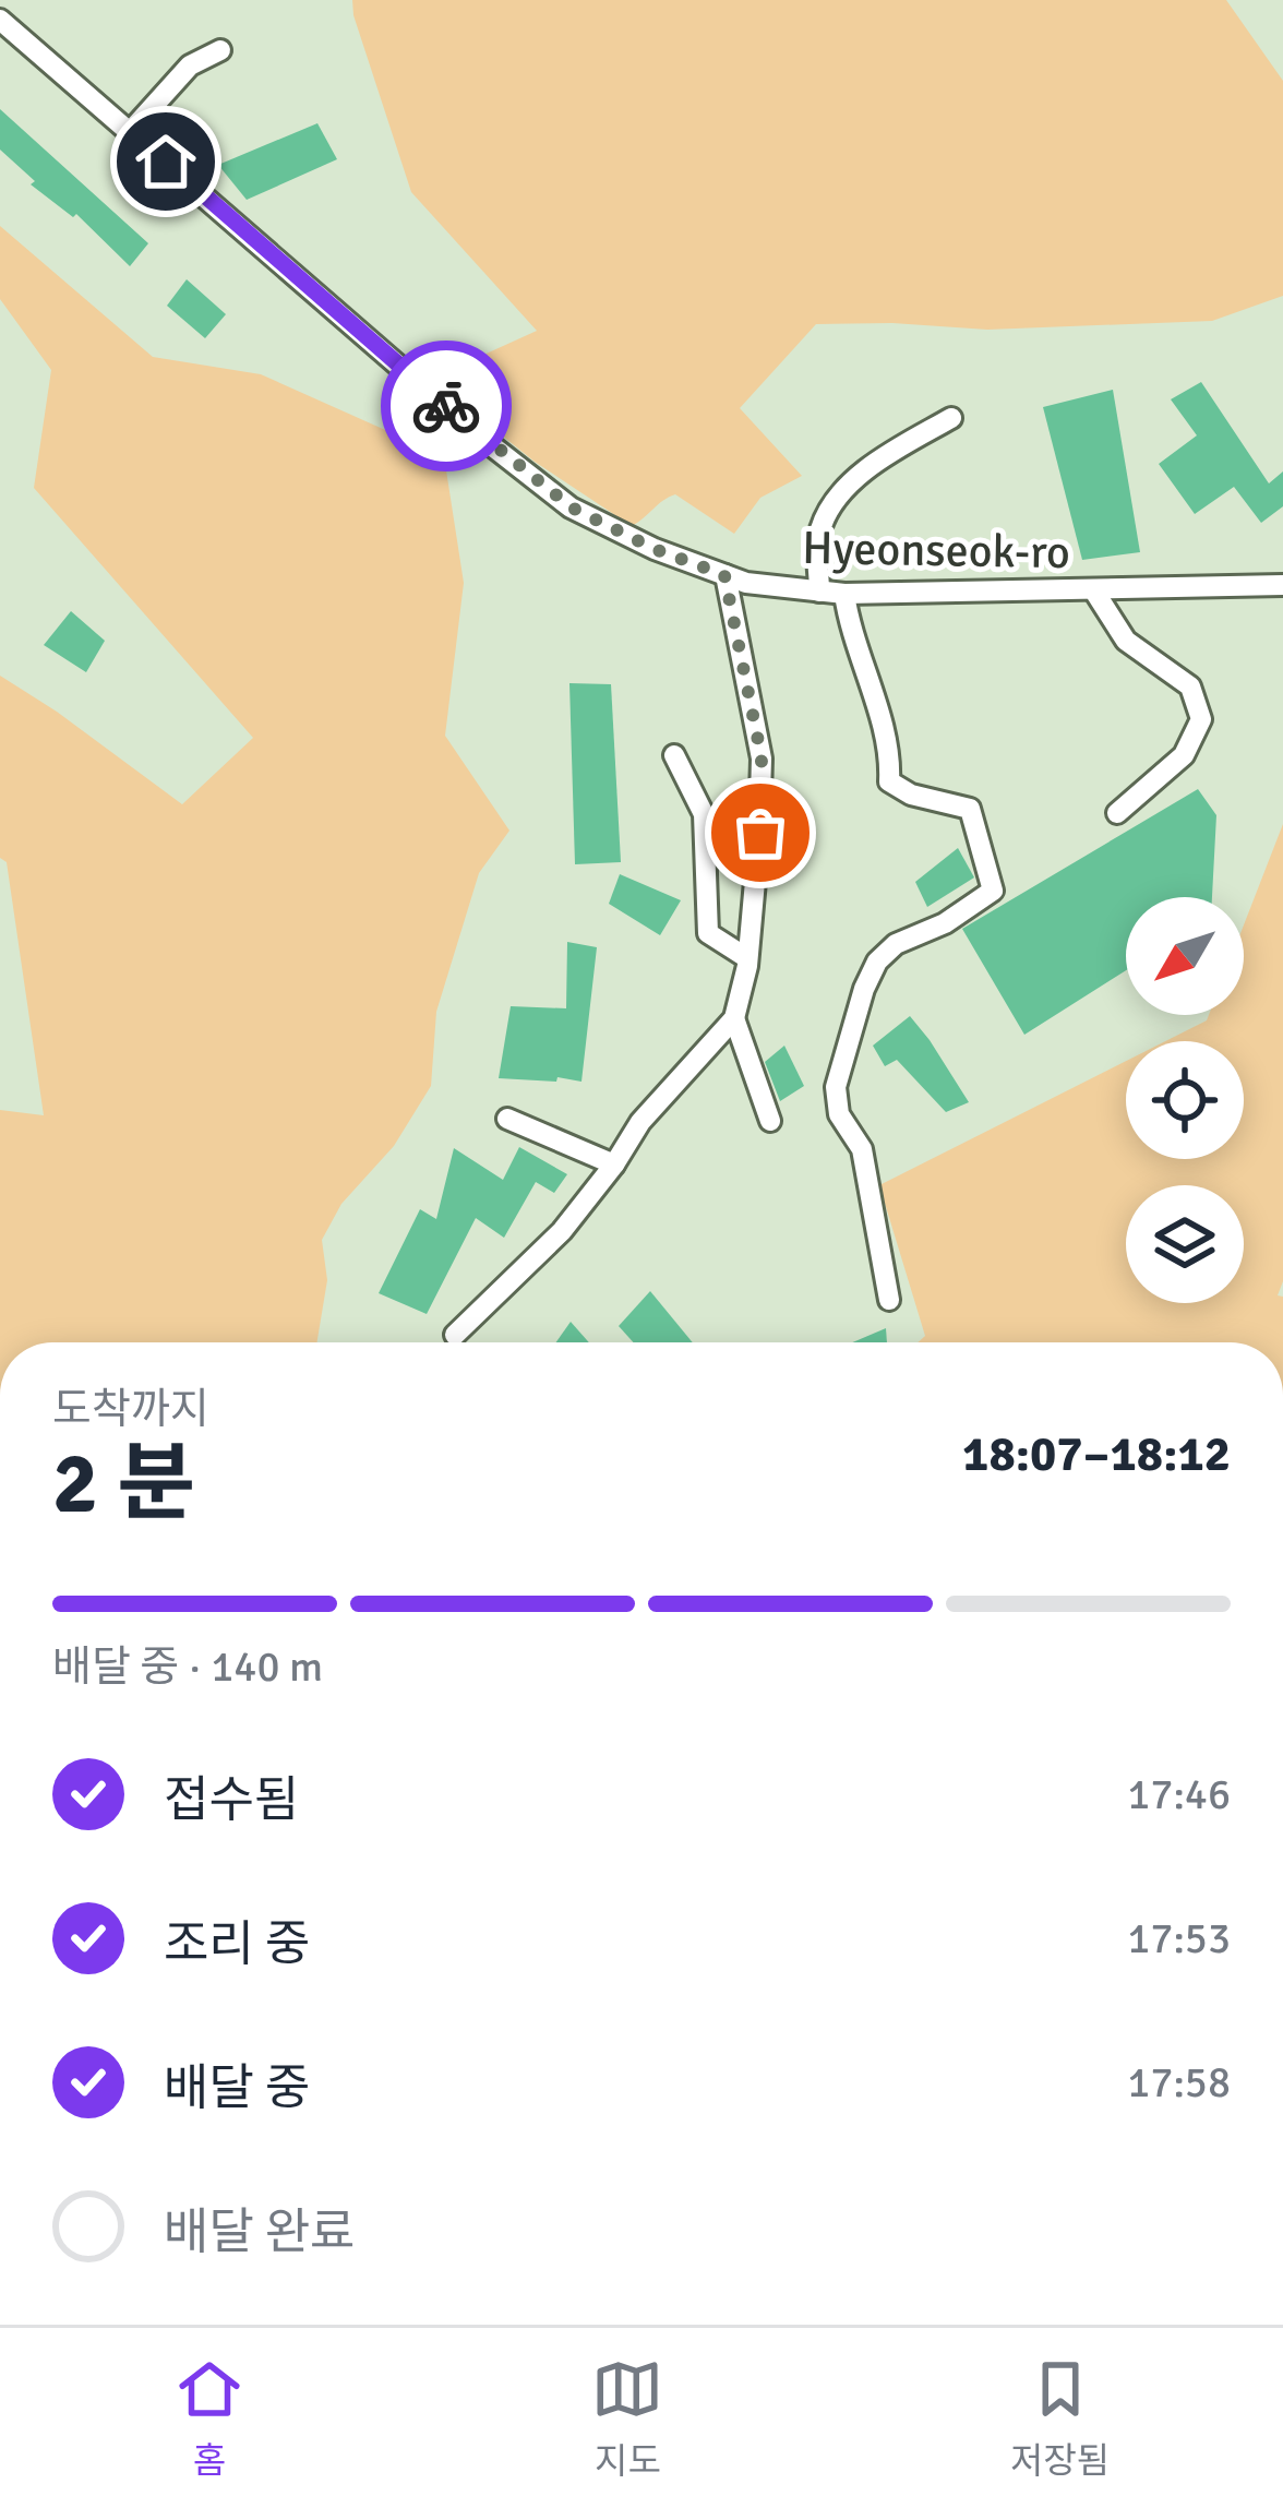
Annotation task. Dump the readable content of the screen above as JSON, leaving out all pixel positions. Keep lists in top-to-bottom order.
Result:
{
  "streets": {
    "street": ["Hyeonseok-ro"]
  },
  "north": "bottom left",
  "page": {
    "heading": ["2 분", "도착까지", "18:07–18:12"],
    "bar": "배달 중 · 140 m",
    "list": [
      ["접수됨", "17:46"],
      ["조리 중", "17:53"],
      ["배달 중", "17:58"],
      "배달 완료"
    ],
    "tabs": ["홈", "지도", "저장됨"]
  }
}
